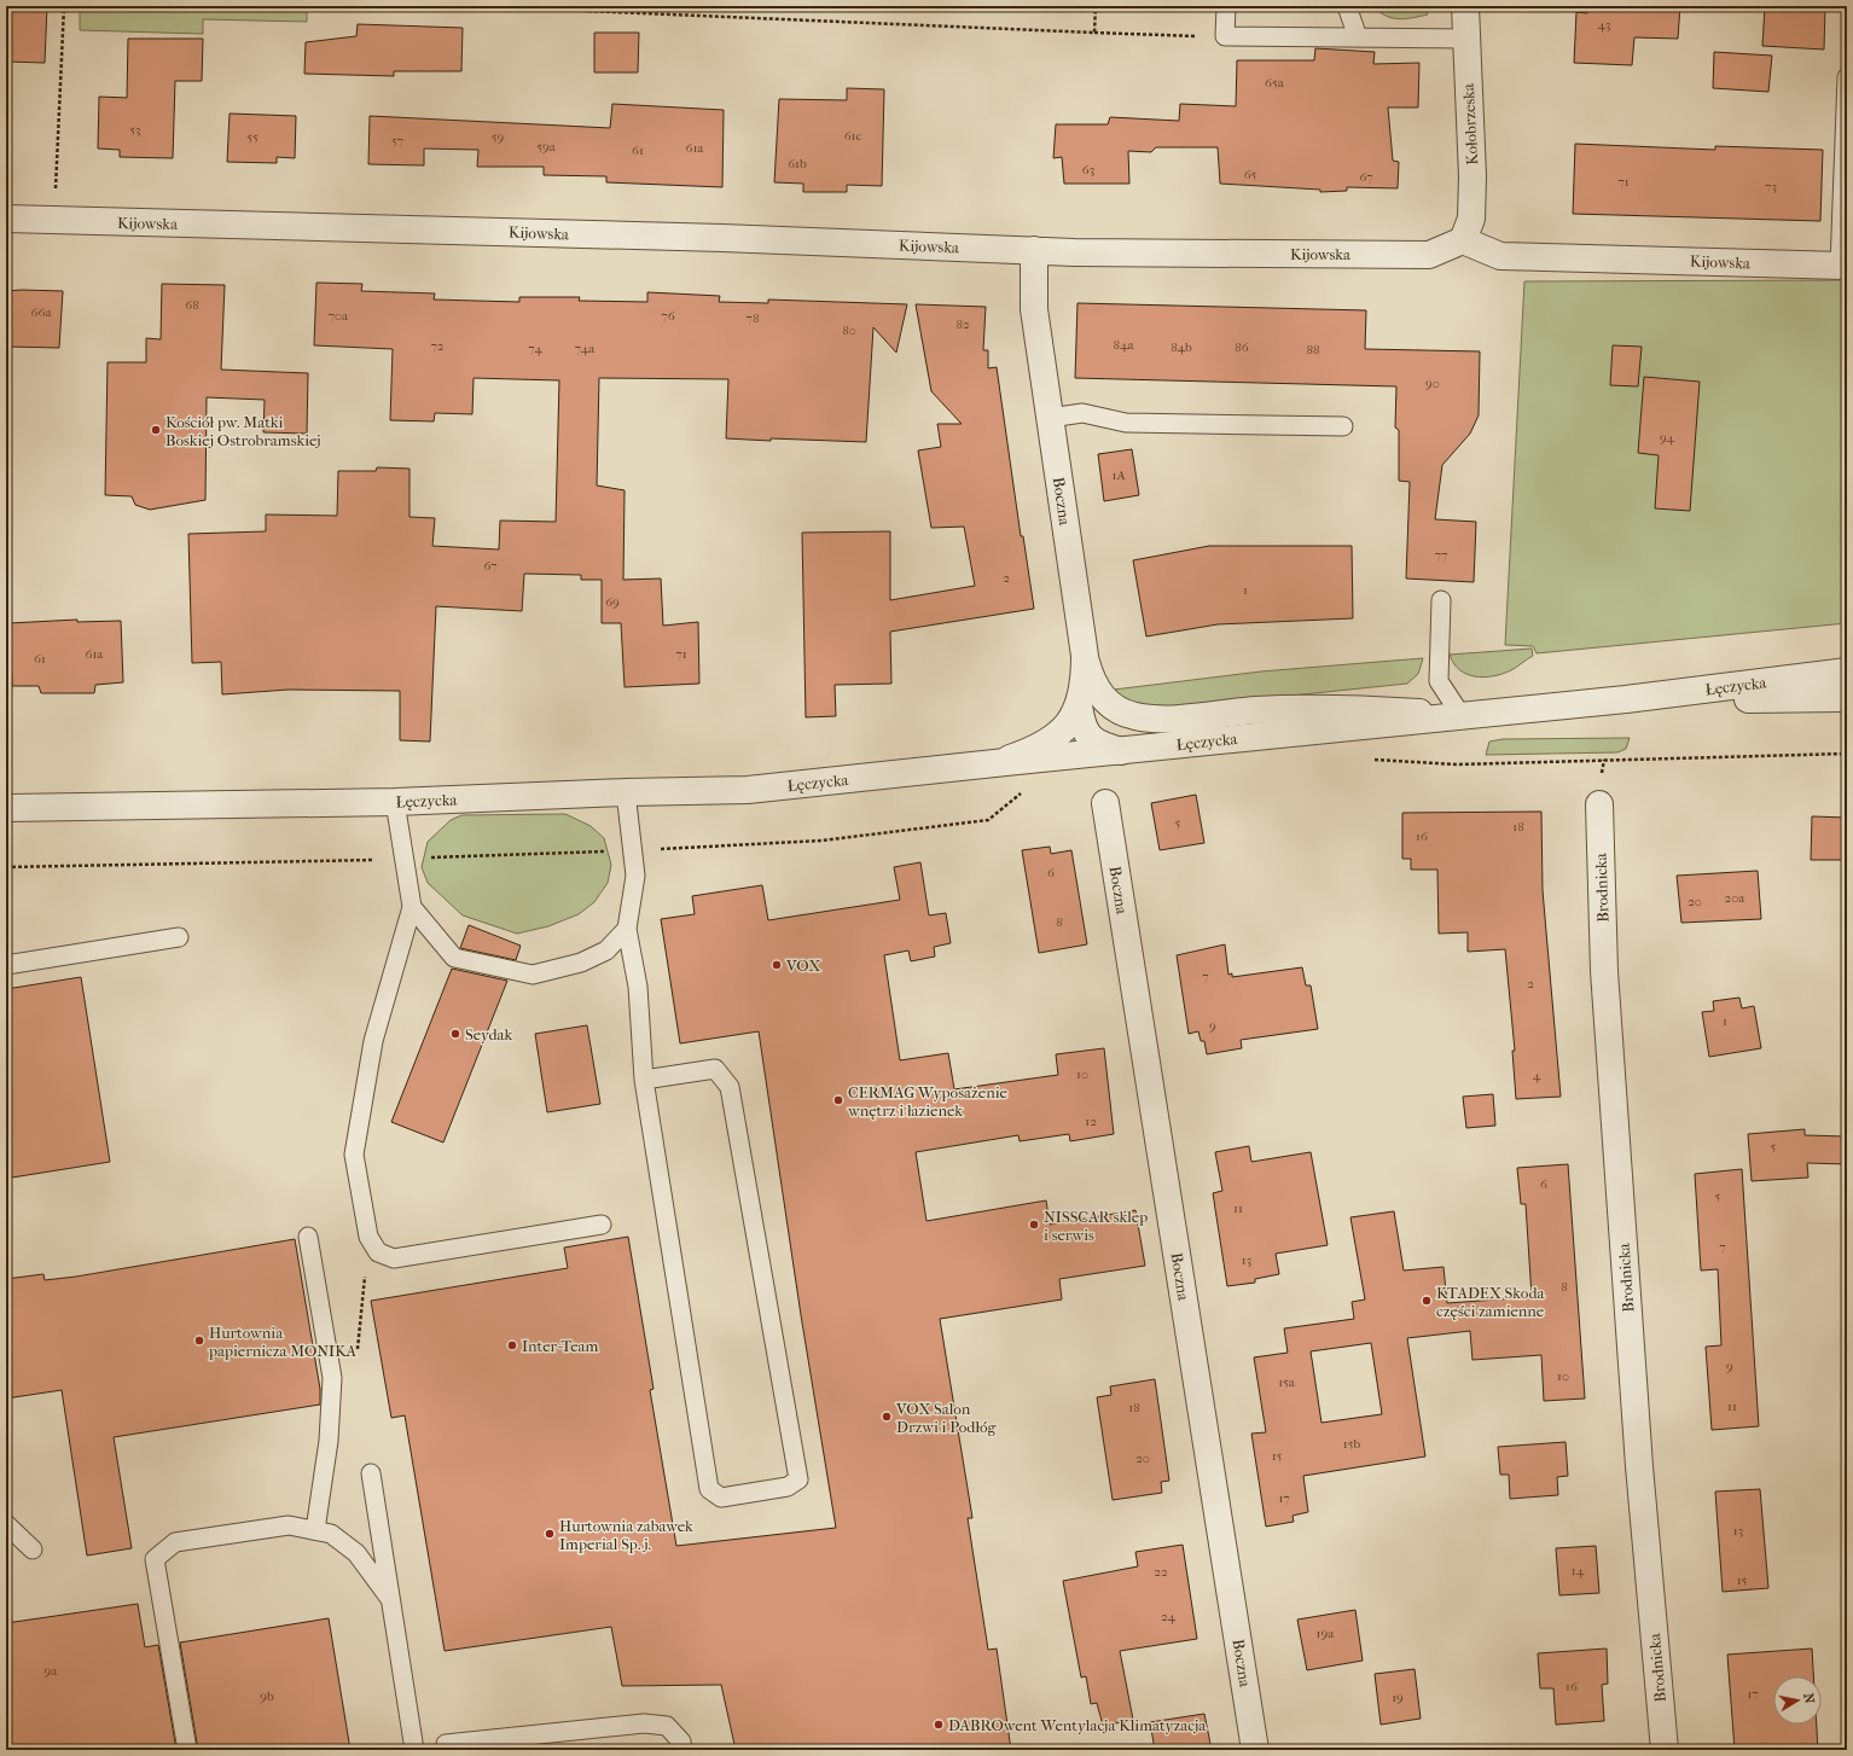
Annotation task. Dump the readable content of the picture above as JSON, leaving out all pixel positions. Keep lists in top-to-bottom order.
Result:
{
  "streets": {
    "street": [
      "Kołobrzeska",
      "Kijowska",
      "Boczna",
      "Łęczycka",
      "Brodnicka"
    ]
  },
  "crossings": [
    ["Kołobrzeska", "Kijowska"],
    ["Kijowska", "Boczna"],
    ["Boczna", "Łęczycka"]
  ],
  "places": [
    "Kościół pw. Matki Boskiej Ostrobramskiej",
    "VOX",
    "Seydak",
    "CERMAG Wyposażenie wnętrz i łazienek",
    "NISSCAR sklep i serwis",
    "KTADEX Skoda części zamienne",
    "Hurtownia papiernicza MONIKA",
    "Inter-Team",
    "VOX Salon Drzwi i Podłóg",
    "Hurtownia zabawek Imperial Sp. j.",
    "DABROwent Wentylacja Klimatyzacja"
  ],
  "house_numbers": [
    "43",
    "65a",
    "53",
    "61c",
    "55",
    "59",
    "57",
    "59a",
    "61a",
    "61",
    "61b",
    "63",
    "65",
    "67",
    "71",
    "73",
    "68",
    "66a",
    "70a",
    "76",
    "78",
    "82",
    "80",
    "84a",
    "72",
    "84b",
    "86",
    "74",
    "74a",
    "88",
    "90",
    "94",
    "1A",
    "77",
    "67",
    "2",
    "1",
    "69",
    "61a",
    "71",
    "61",
    "5",
    "18",
    "16",
    "6",
    "20a",
    "20",
    "8",
    "7",
    "2",
    "1",
    "9",
    "10",
    "4",
    "12",
    "5",
    "6",
    "5",
    "11",
    "7",
    "13",
    "8",
    "9",
    "10",
    "15a",
    "11",
    "18",
    "15b",
    "15",
    "20",
    "17",
    "13",
    "14",
    "22",
    "15",
    "24",
    "19a",
    "9a",
    "16",
    "17",
    "9b",
    "19"
  ],
  "north": "right"
}
